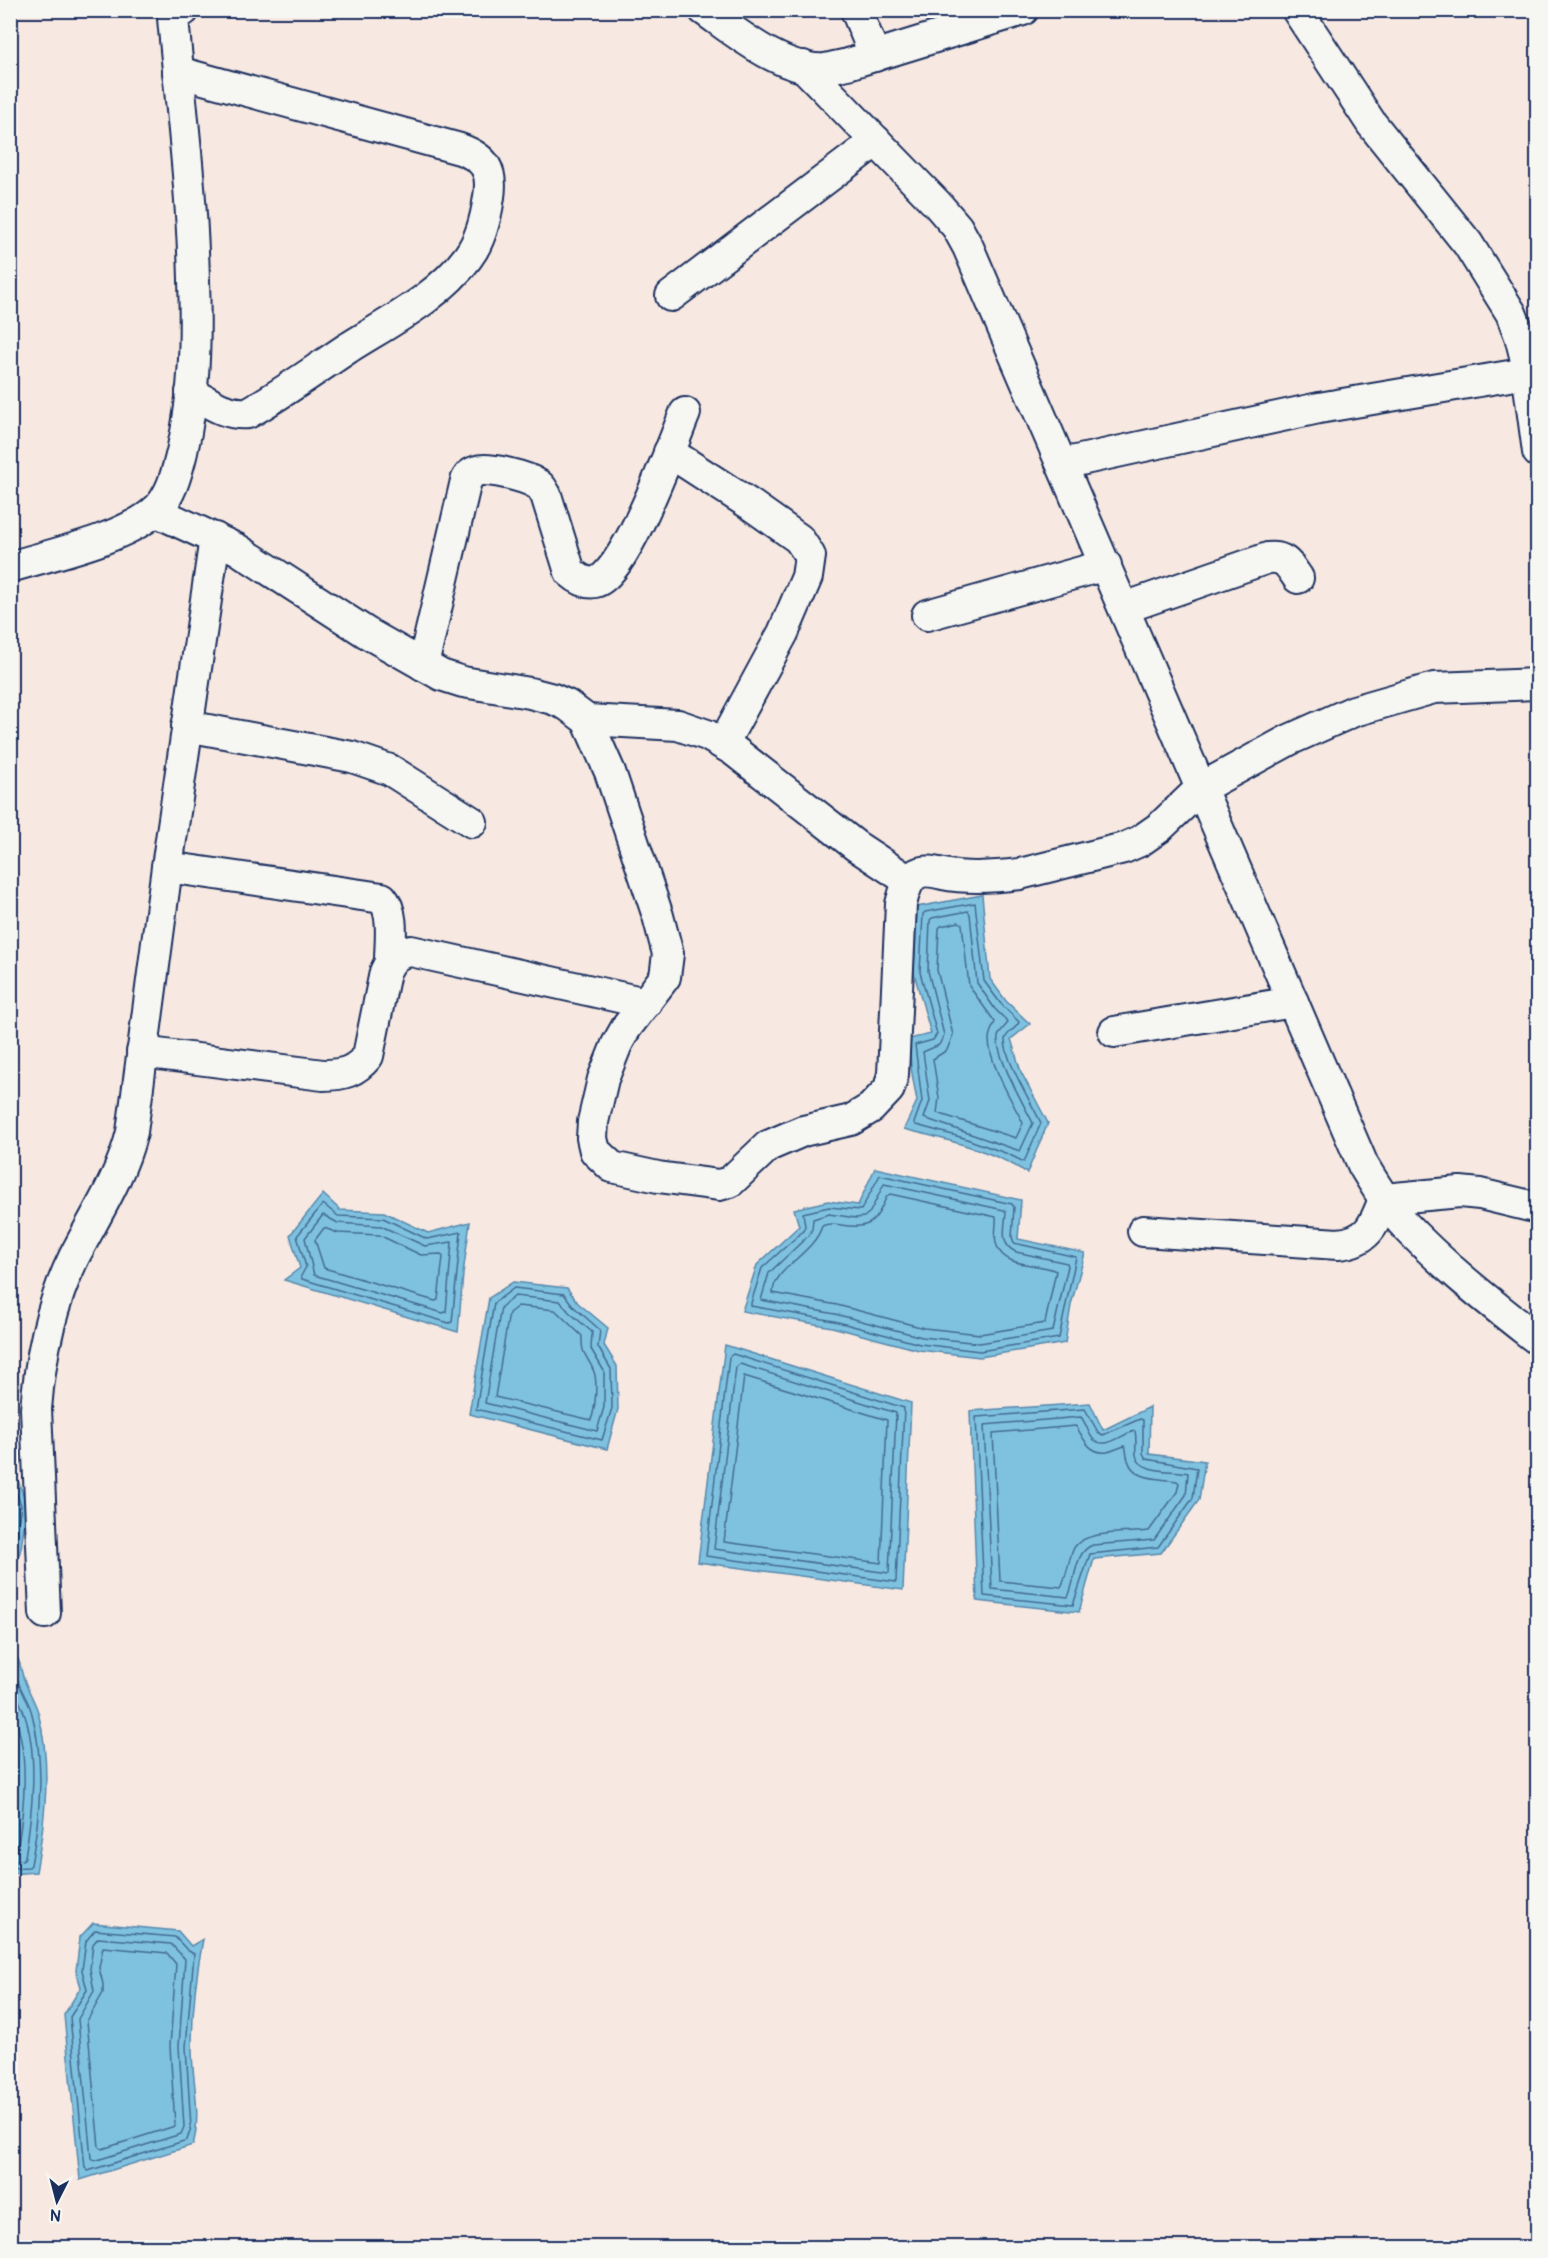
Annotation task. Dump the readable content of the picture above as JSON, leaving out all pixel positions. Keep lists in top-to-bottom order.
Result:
{
  "north": "bottom"
}
